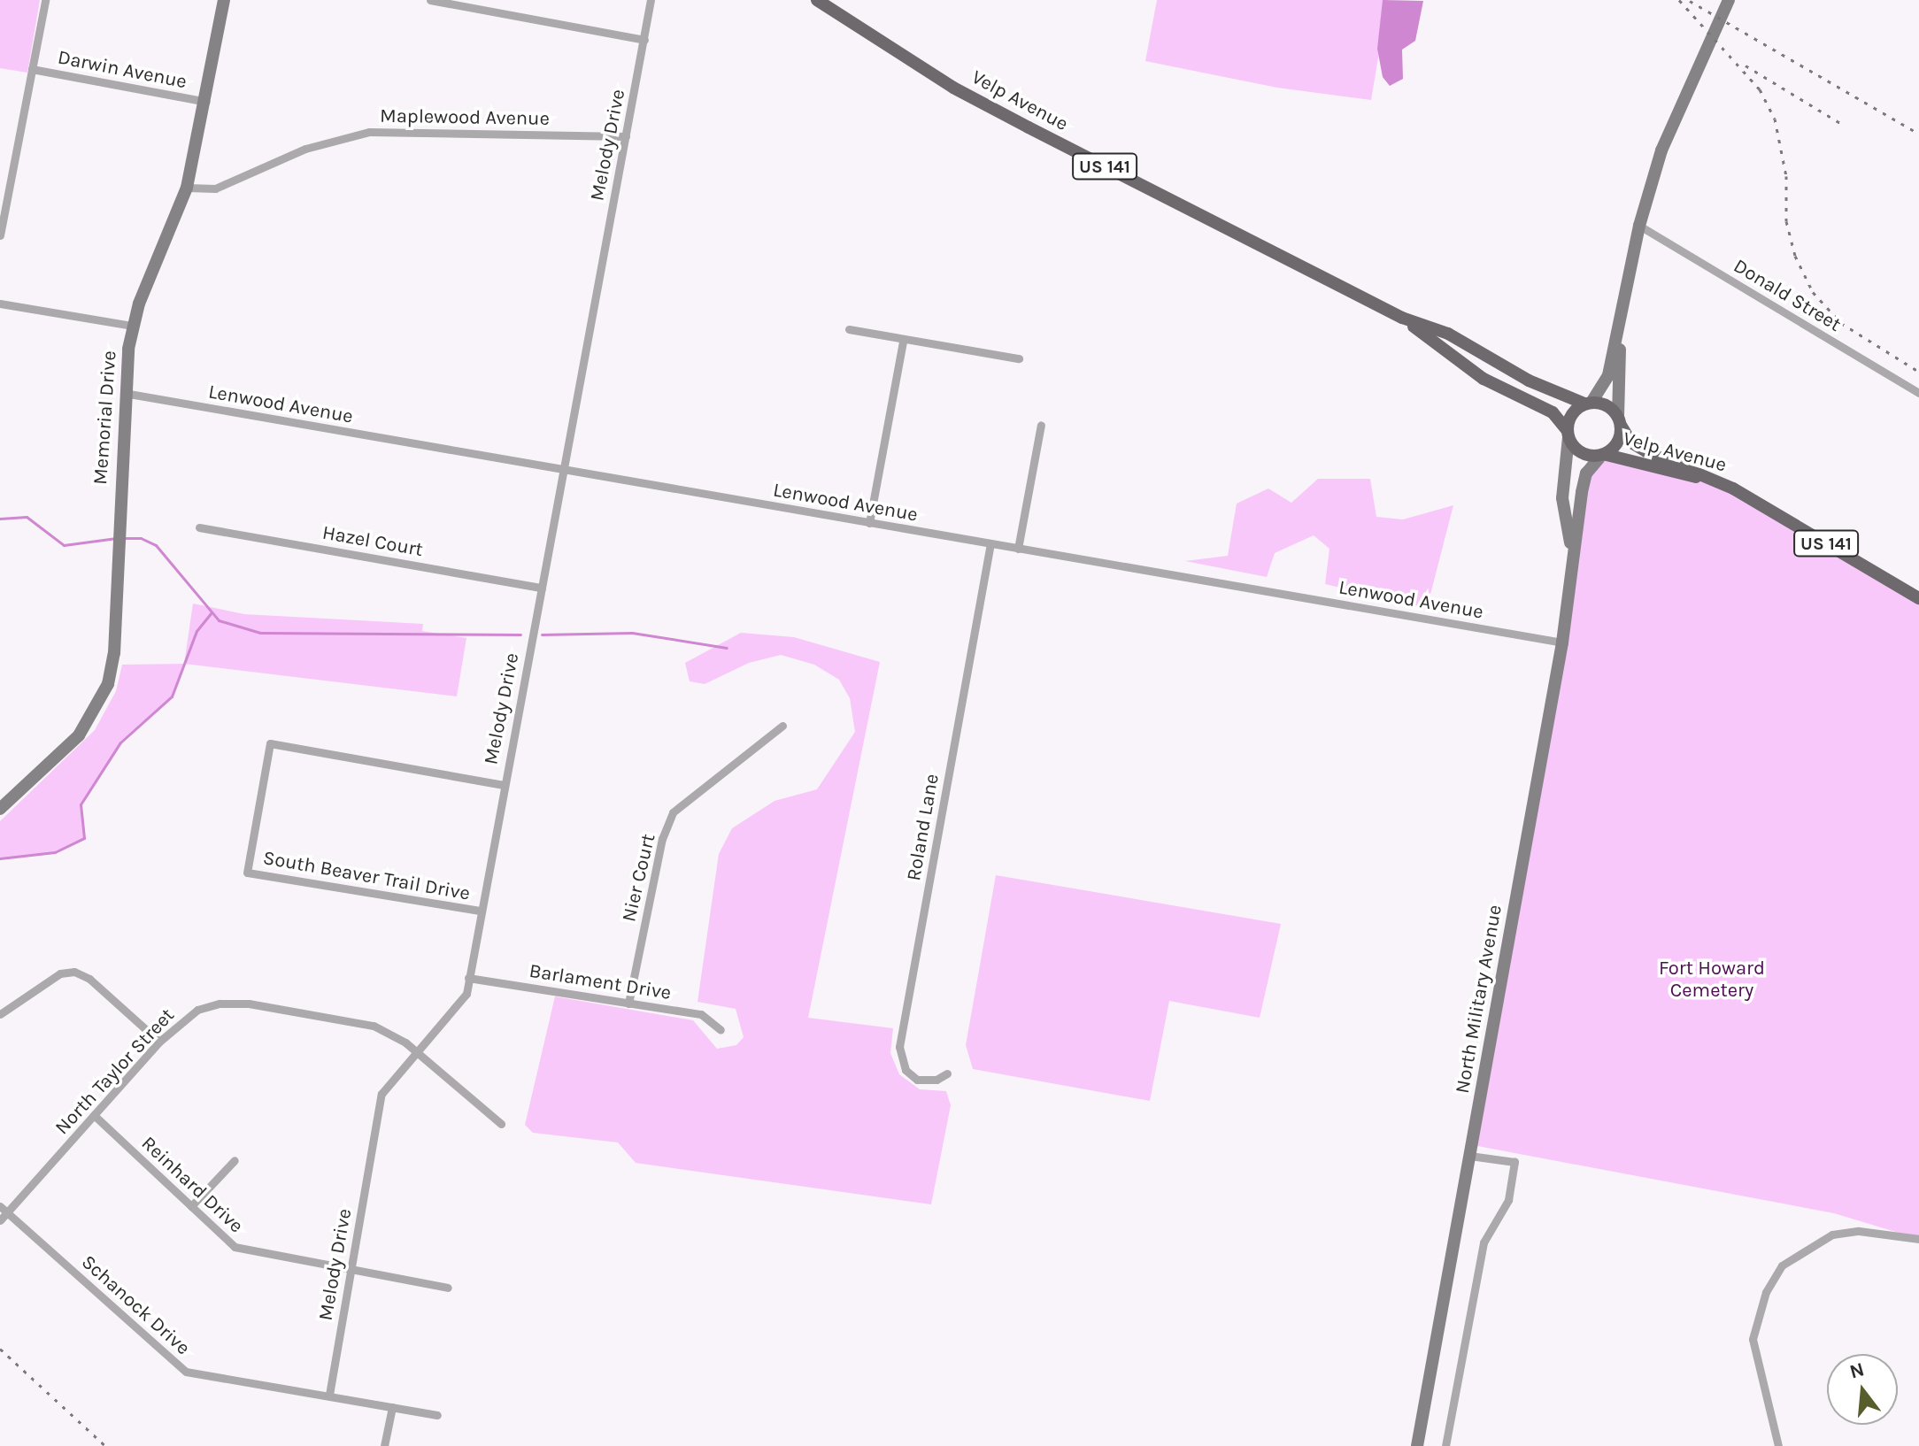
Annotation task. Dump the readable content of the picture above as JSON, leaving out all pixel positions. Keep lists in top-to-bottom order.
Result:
{
  "streets": {
    "main road": ["Velp Avenue", "US 141"],
    "street": [
      "Darwin Avenue",
      "Maplewood Avenue",
      "Melody Drive",
      "Donald Street",
      "Lenwood Avenue",
      "Memorial Drive",
      "Hazel Court",
      "Roland Lane",
      "South Beaver Trail Drive",
      "Nier Court",
      "Barlament Drive",
      "North Military Avenue",
      "North Taylor Street",
      "Reinhard Drive",
      "Schanock Drive"
    ]
  },
  "crossings": [
    ["Darwin Avenue", "Memorial Drive"],
    ["Velp Avenue", "North Military Avenue"],
    ["Maplewood Avenue", "Melody Drive"],
    ["Maplewood Avenue", "Memorial Drive"],
    ["Melody Drive", "Lenwood Avenue"],
    ["Melody Drive", "Hazel Court"],
    ["Melody Drive", "South Beaver Trail Drive"],
    ["Melody Drive", "Barlament Drive"],
    ["Melody Drive", "North Taylor Street"],
    ["Melody Drive", "Reinhard Drive"],
    ["Melody Drive", "Schanock Drive"],
    ["Lenwood Avenue", "Memorial Drive"],
    ["Lenwood Avenue", "Roland Lane"],
    ["Lenwood Avenue", "North Military Avenue"],
    ["Nier Court", "Barlament Drive"],
    ["North Taylor Street", "Reinhard Drive"],
    ["North Taylor Street", "Schanock Drive"]
  ],
  "parks": ["Fort Howard Cemetery"],
  "north": "top"
}
